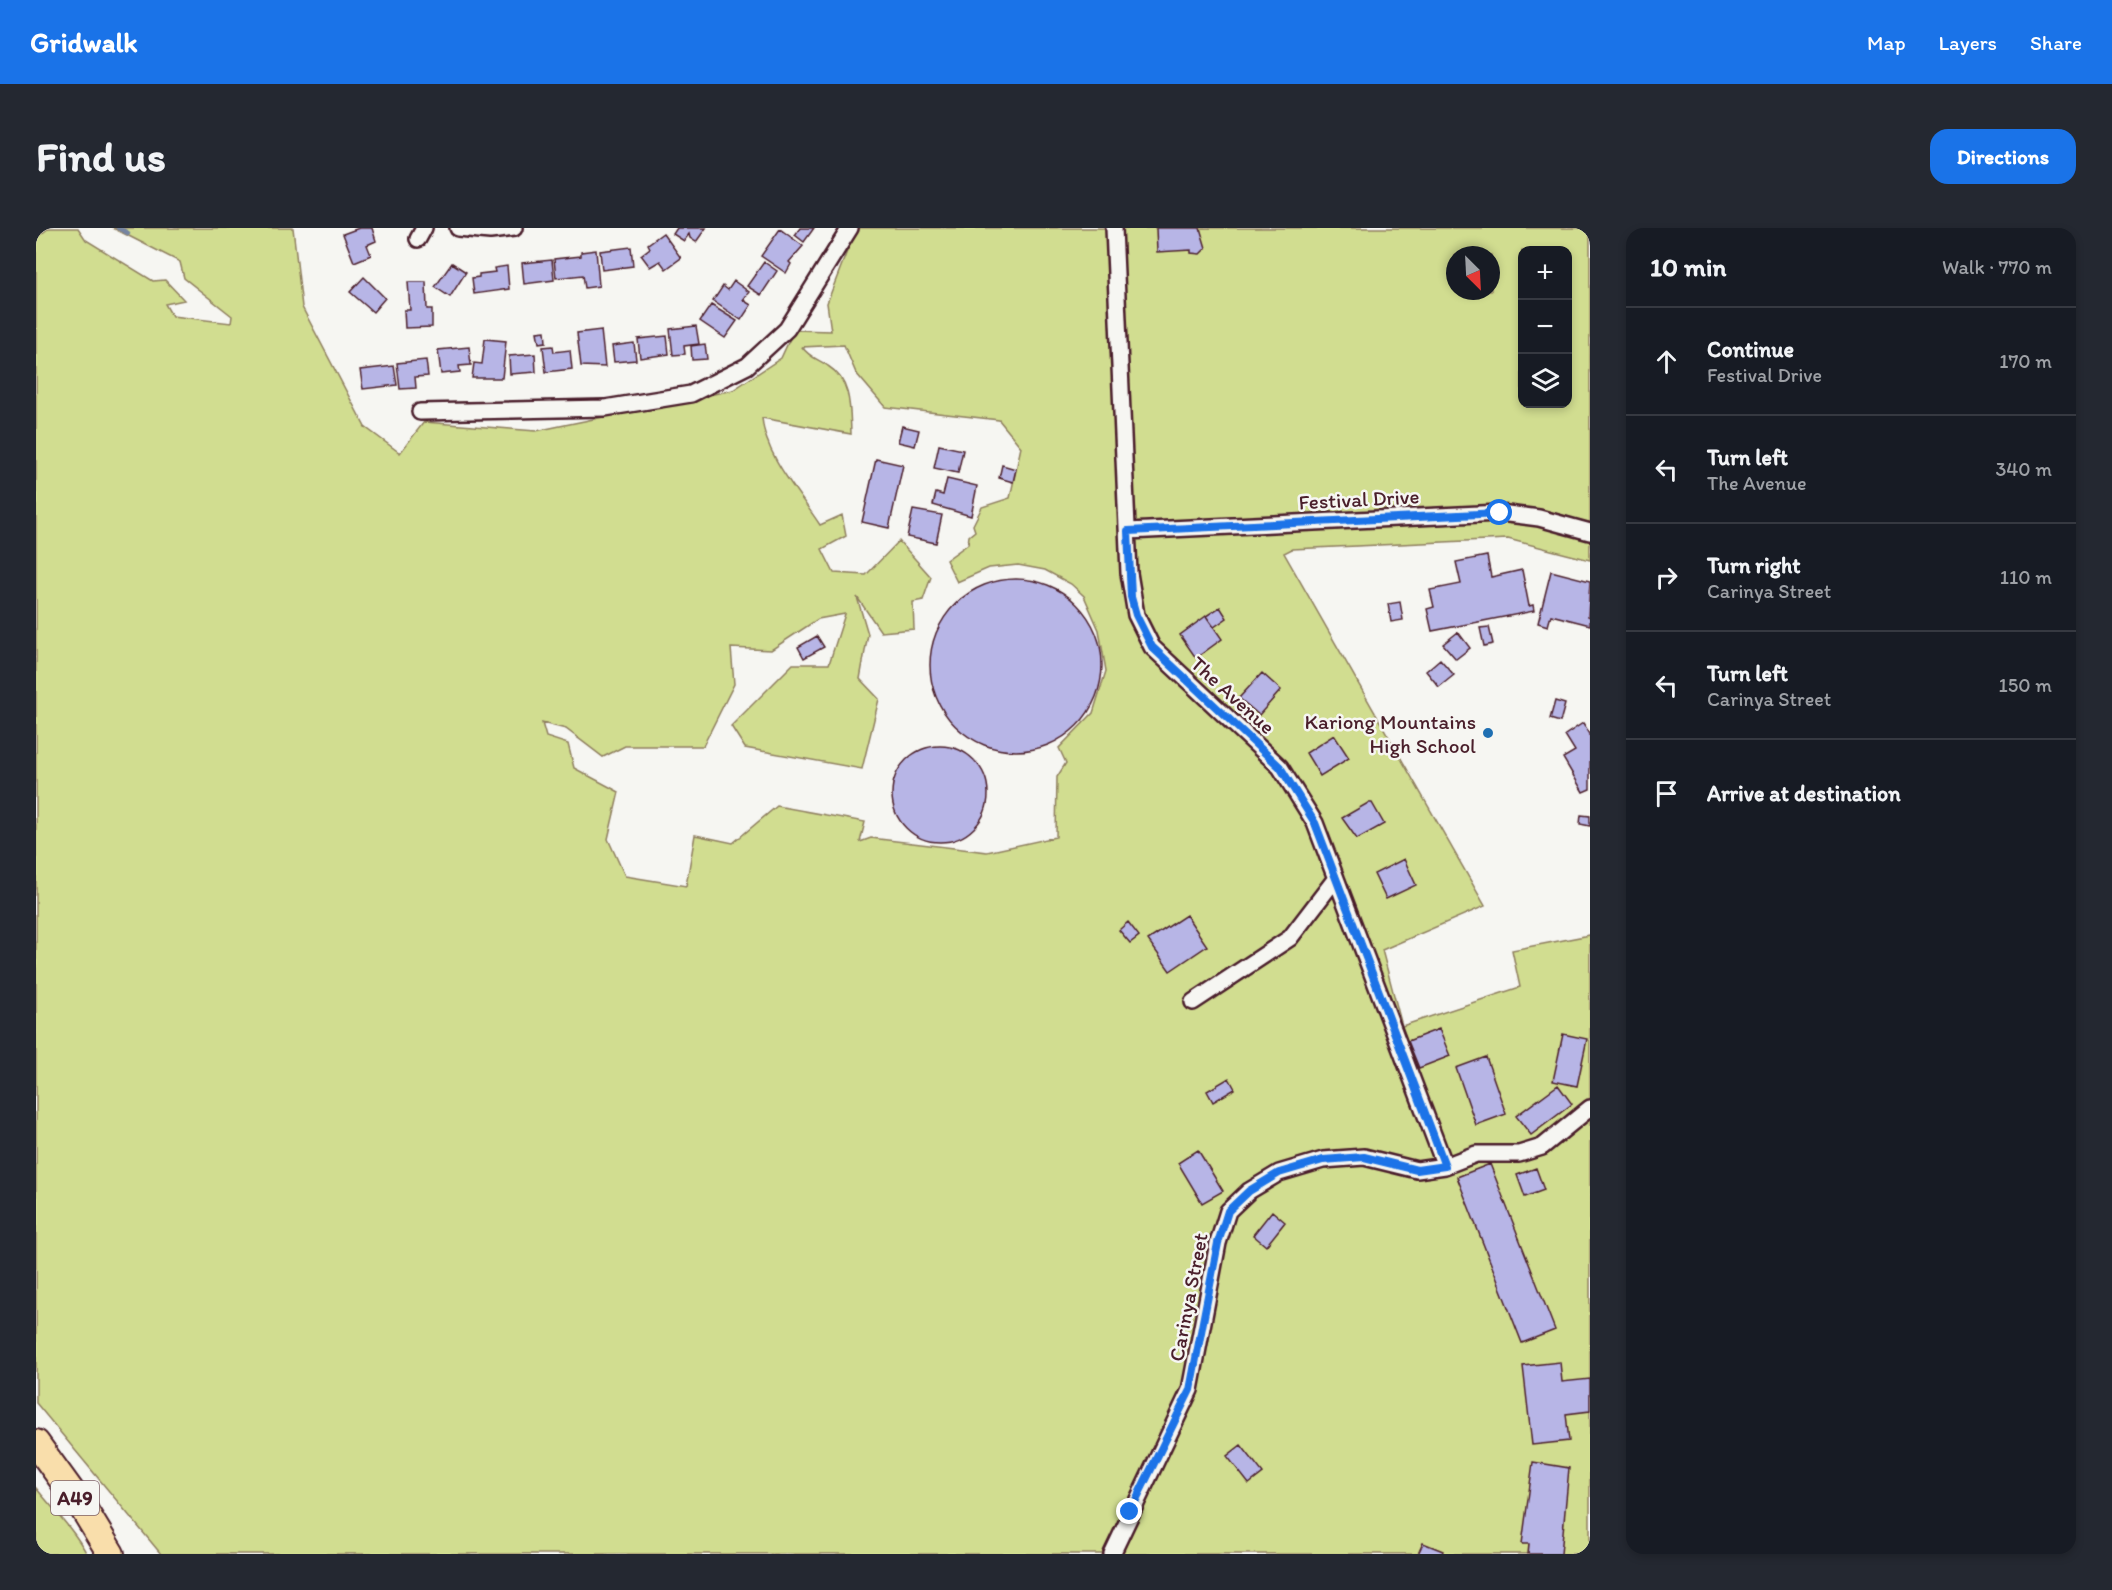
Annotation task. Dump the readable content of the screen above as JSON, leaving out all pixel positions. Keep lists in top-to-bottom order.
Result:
{
  "streets": {
    "highway": ["A49"],
    "street": ["Festival Drive", "The Avenue", "Carinya Street"]
  },
  "crossings": [
    ["Festival Drive", "The Avenue"],
    ["The Avenue", "Carinya Street"]
  ],
  "places": ["Kariong Mountains High School"],
  "north": "bottom right",
  "page": {
    "header": "Gridwalk",
    "nav": ["Map", "Layers", "Share"],
    "buttons": "Directions",
    "title": "Find us",
    "heading": ["10 min", "Walk · 770 m"],
    "map_buttons": ["+", "−"],
    "list": [
      ["Continue", "Festival Drive", "170 m"],
      ["Turn left", "The Avenue", "340 m"],
      ["Turn right", "Carinya Street", "110 m"],
      ["Turn left", "Carinya Street", "150 m"],
      "Arrive at destination"
    ]
  }
}
